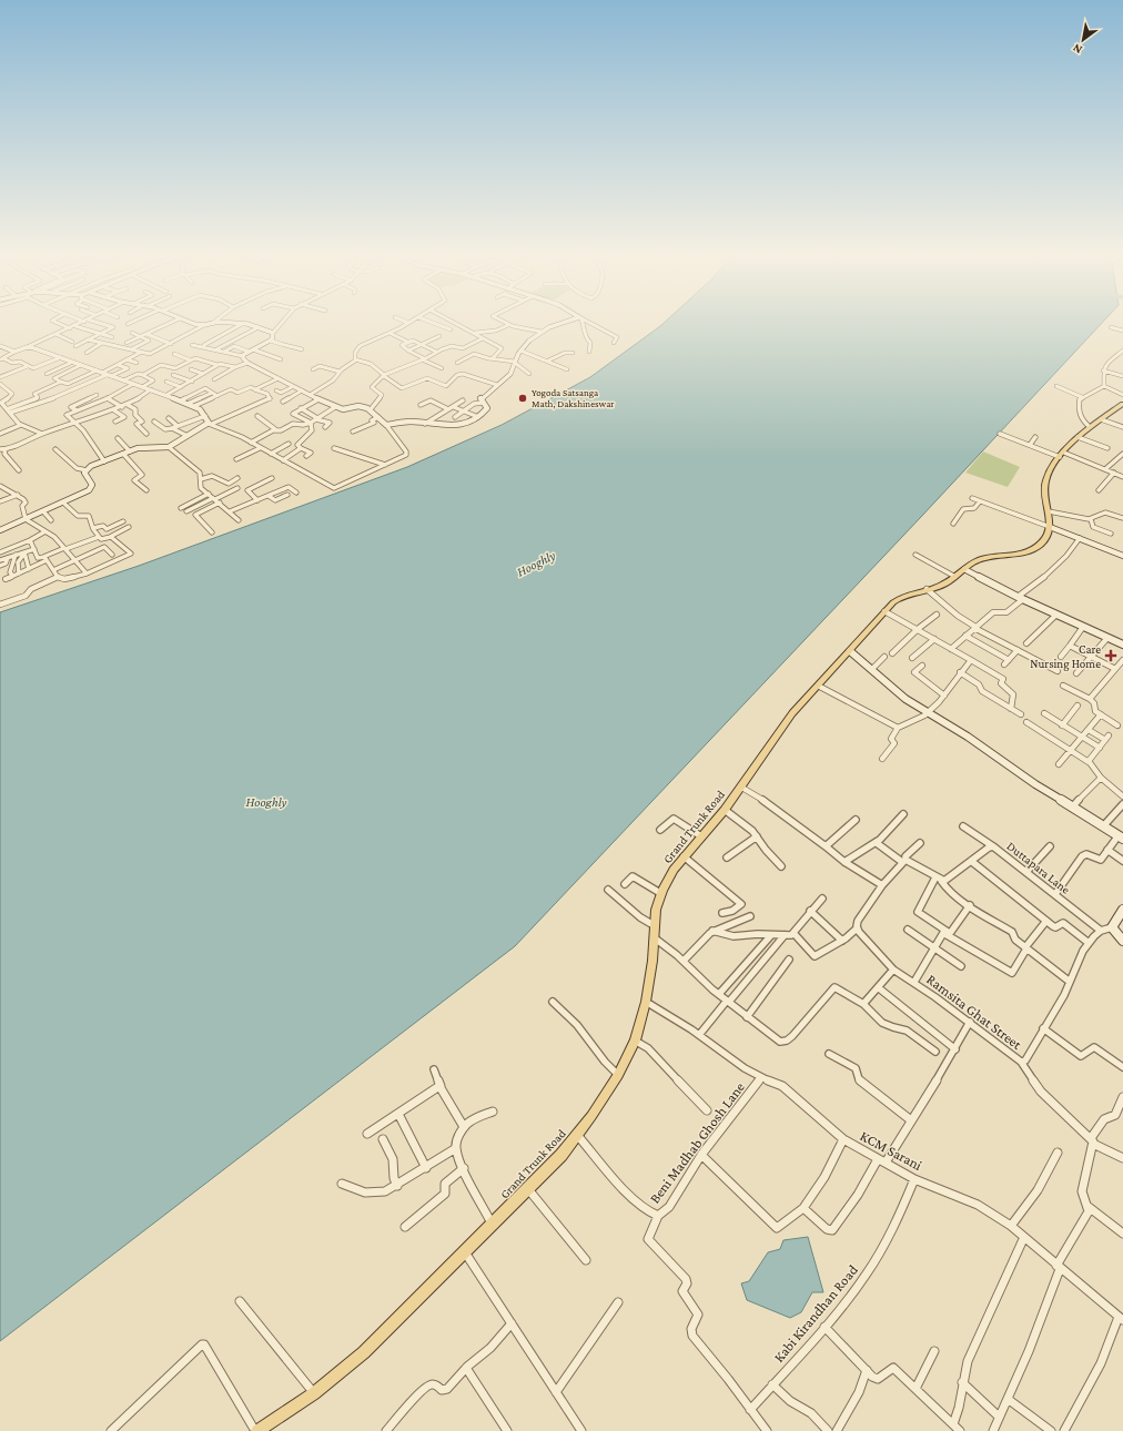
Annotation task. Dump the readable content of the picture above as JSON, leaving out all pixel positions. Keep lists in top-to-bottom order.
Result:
{
  "streets": {
    "main road": ["Grand Trunk Road"],
    "street": [
      "Duttapara Lane",
      "Ramsita Ghat Street",
      "Beni Madhab Ghosh Lane",
      "KCM Sarani",
      "Kabi Kirandhan Road"
    ]
  },
  "crossings": [
    ["Grand Trunk Road", "Beni Madhab Ghosh Lane"],
    ["Grand Trunk Road", "KCM Sarani"],
    ["Duttapara Lane", "Ramsita Ghat Street"],
    ["Beni Madhab Ghosh Lane", "KCM Sarani"],
    ["KCM Sarani", "Kabi Kirandhan Road"]
  ],
  "water": ["Hooghly"],
  "places": {
    "other": ["Yogoda Satsanga Math, Dakshineswar"],
    "health": ["Care Nursing Home"]
  },
  "north": "bottom left"
}
